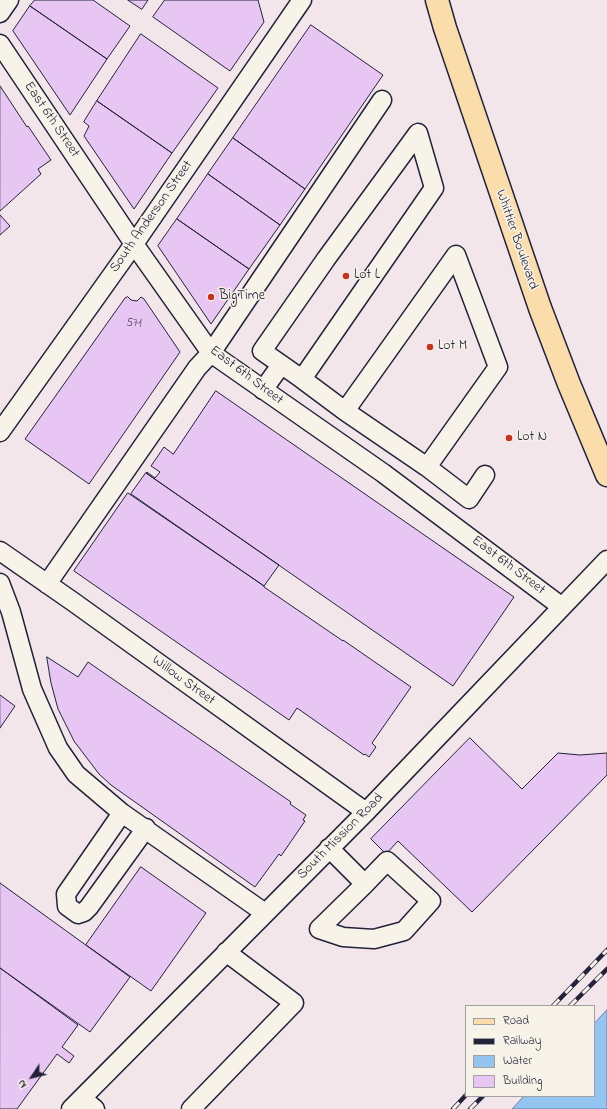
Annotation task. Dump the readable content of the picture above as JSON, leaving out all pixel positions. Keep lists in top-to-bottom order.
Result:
{
  "streets": {
    "main road": ["Whittier Boulevard"],
    "street": [
      "East 6th Street",
      "South Anderson Street",
      "Willow Street",
      "South Mission Road"
    ]
  },
  "crossings": [
    ["East 6th Street", "South Anderson Street"],
    ["East 6th Street", "South Mission Road"],
    ["Willow Street", "South Mission Road"]
  ],
  "places": [
    "Lot L",
    "BigTime",
    "Lot M",
    "Lot N"
  ],
  "house_numbers": ["571"],
  "legend": [
    "Road",
    "Railway",
    "Water",
    "Building"
  ],
  "north": "bottom left"
}
